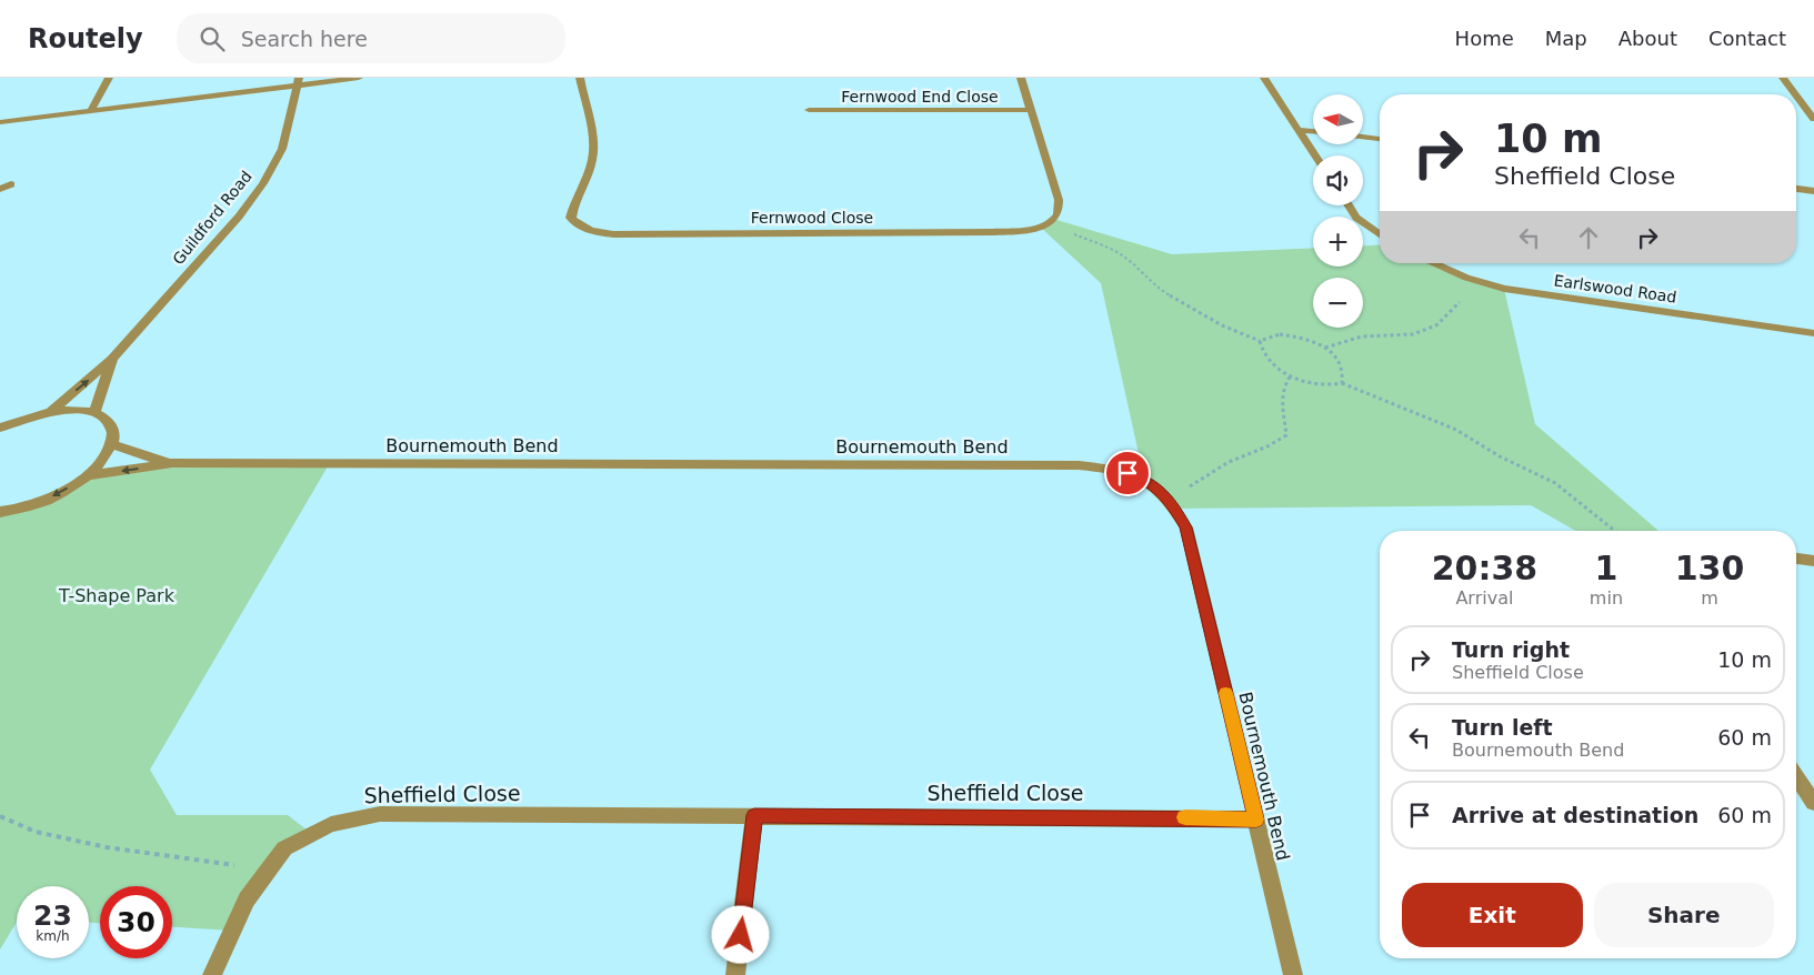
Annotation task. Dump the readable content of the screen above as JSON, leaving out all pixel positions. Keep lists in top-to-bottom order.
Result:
{
  "streets": {
    "street": [
      "Fernwood End Close",
      "Guildford Road",
      "Fernwood Close",
      "Earlswood Road",
      "Bournemouth Bend",
      "Sheffield Close"
    ]
  },
  "crossings": [
    ["Bournemouth Bend", "Sheffield Close"]
  ],
  "parks": ["T-Shape Park"],
  "north": "left",
  "page": {
    "header": "Routely",
    "search": "Search here",
    "nav": [
      "Home",
      "Map",
      "About",
      "Contact"
    ],
    "map_buttons": ["+", "−"],
    "turn": ["10 m", "Sheffield Close"],
    "eta": [
      "20:38",
      "Arrival",
      "1",
      "min",
      "130",
      "m"
    ],
    "list": [
      {
        "name": "Turn right",
        "note": "Sheffield Close",
        "value": "10 m"
      },
      {
        "name": "Turn left",
        "note": "Bournemouth Bend",
        "value": "60 m"
      },
      {
        "name": "Arrive at destination",
        "value": "60 m"
      }
    ],
    "buttons": ["Exit", "Share"],
    "speed": "23 km/h",
    "limit": "30"
  }
}
